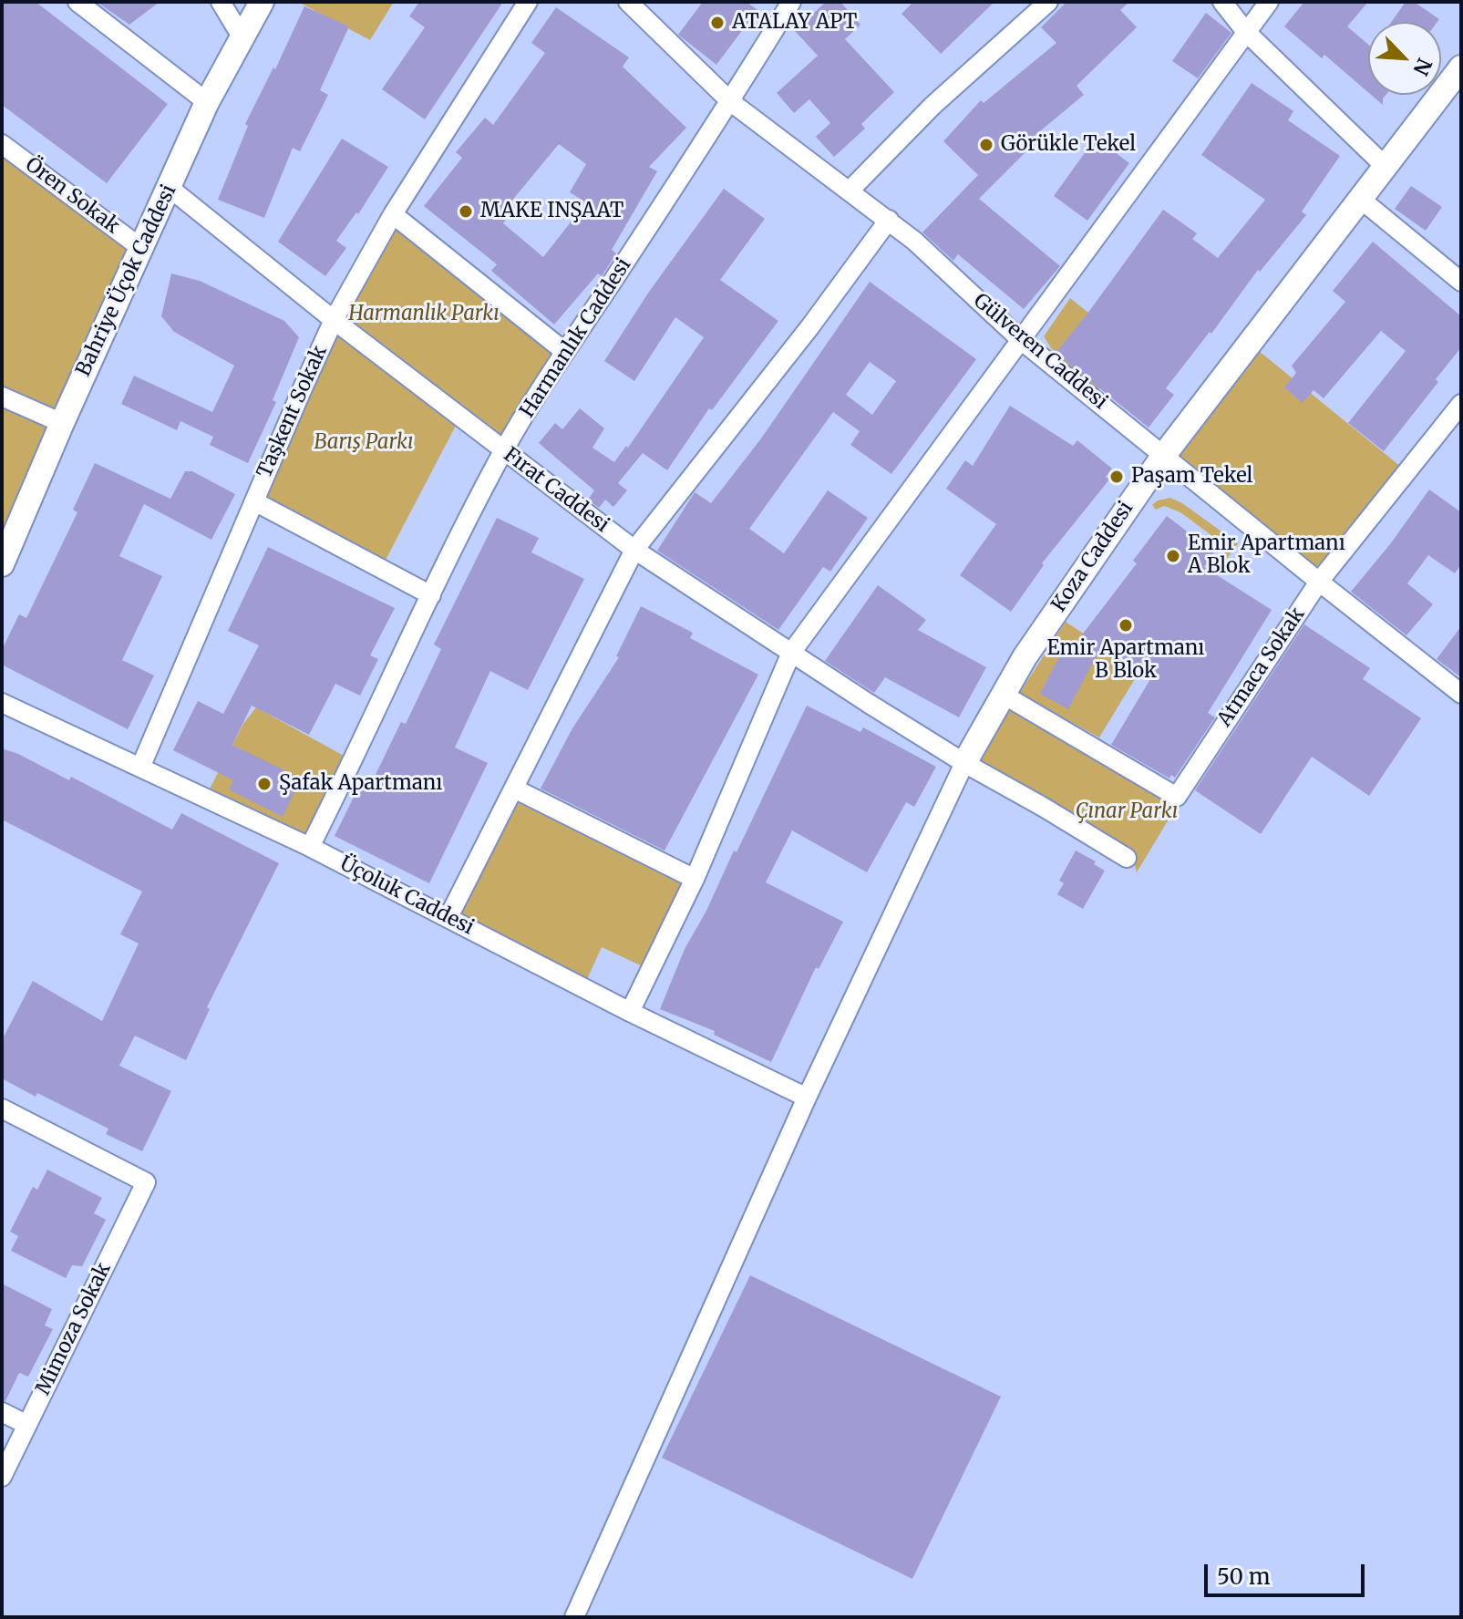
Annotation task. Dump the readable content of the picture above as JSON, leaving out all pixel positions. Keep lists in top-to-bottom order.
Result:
{
  "streets": {
    "street": [
      "Ören Sokak",
      "Bahriye Üçok Caddesi",
      "Harmanlık Caddesi",
      "Gülveren Caddesi",
      "Taşkent Sokak",
      "Fırat Caddesi",
      "Koza Caddesi",
      "Atmaca Sokak",
      "Üçoluk Caddesi",
      "Mimoza Sokak"
    ]
  },
  "crossings": [
    ["Ören Sokak", "Bahriye Üçok Caddesi"],
    ["Bahriye Üçok Caddesi", "Fırat Caddesi"],
    ["Harmanlık Caddesi", "Gülveren Caddesi"],
    ["Harmanlık Caddesi", "Fırat Caddesi"],
    ["Harmanlık Caddesi", "Üçoluk Caddesi"],
    ["Gülveren Caddesi", "Koza Caddesi"],
    ["Gülveren Caddesi", "Atmaca Sokak"],
    ["Taşkent Sokak", "Fırat Caddesi"],
    ["Taşkent Sokak", "Üçoluk Caddesi"],
    ["Fırat Caddesi", "Koza Caddesi"],
    ["Koza Caddesi", "Atmaca Sokak"],
    ["Koza Caddesi", "Üçoluk Caddesi"]
  ],
  "parks": ["Harmanlık Parkı", "Barış Parkı", "Çınar Parkı"],
  "places": [
    "ATALAY APT",
    "Görükle Tekel",
    "MAKE INŞAAT",
    "Paşam Tekel",
    "Emir Apartmanı A Blok",
    "Emir Apartmanı B Blok",
    "Şafak Apartmanı"
  ],
  "scale_bar": "50 m",
  "north": "bottom right"
}
